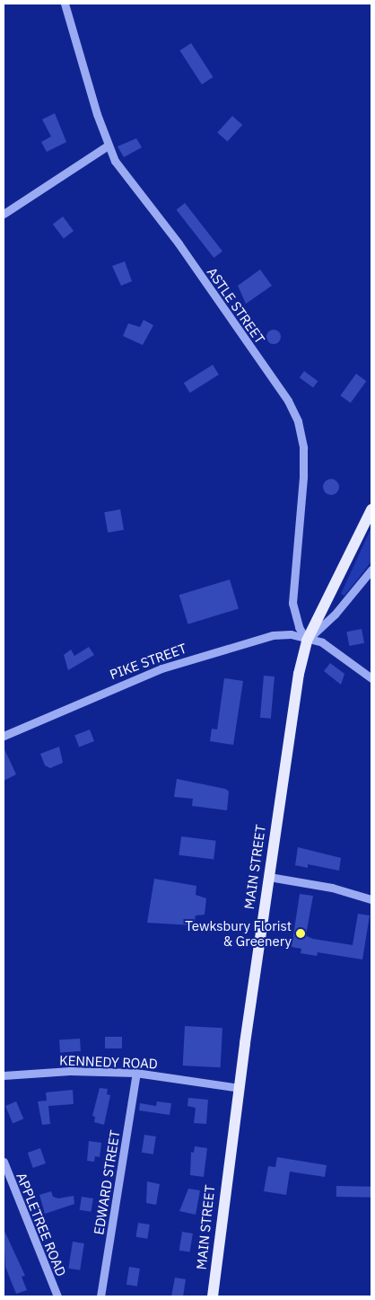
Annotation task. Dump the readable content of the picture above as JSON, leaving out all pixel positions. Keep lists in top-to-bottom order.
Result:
{
  "streets": {
    "main road": ["MAIN STREET"],
    "street": [
      "ASTLE STREET",
      "PIKE STREET",
      "KENNEDY ROAD",
      "EDWARD STREET",
      "APPLETREE ROAD"
    ]
  },
  "crossings": [
    ["ASTLE STREET", "PIKE STREET"],
    ["ASTLE STREET", "MAIN STREET"],
    ["PIKE STREET", "MAIN STREET"],
    ["MAIN STREET", "KENNEDY ROAD"],
    ["KENNEDY ROAD", "EDWARD STREET"]
  ],
  "places": ["Tewksbury Florist & Greenery"]
}
